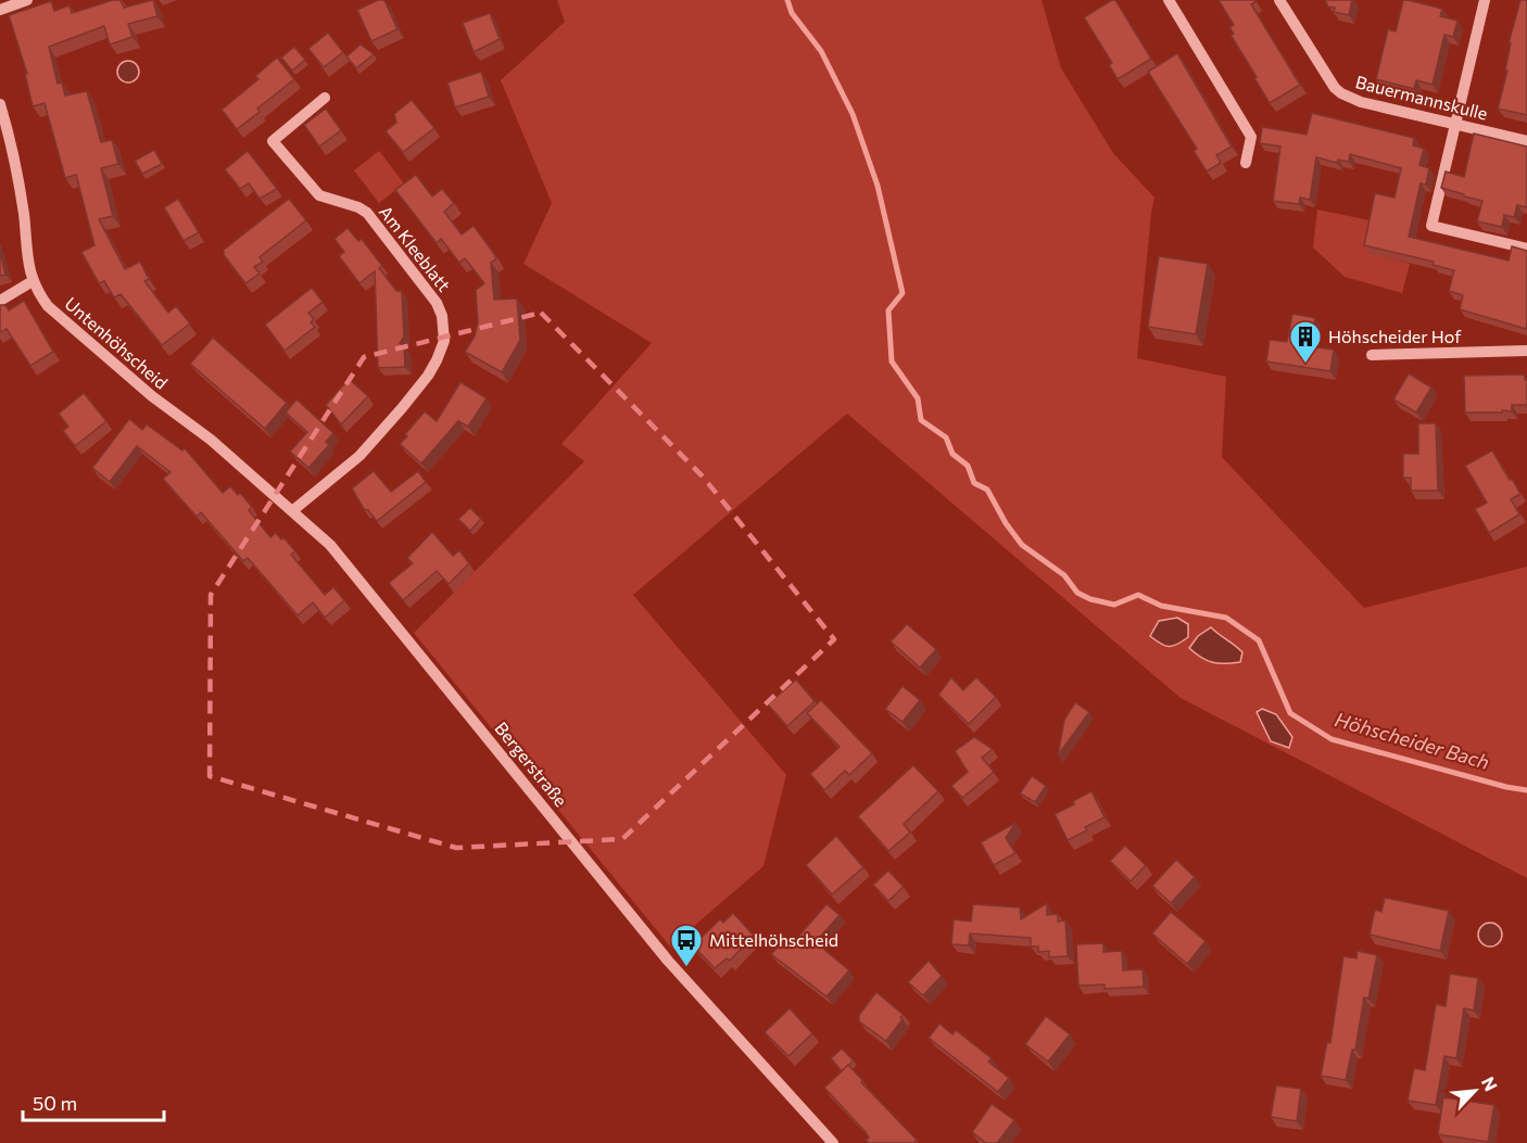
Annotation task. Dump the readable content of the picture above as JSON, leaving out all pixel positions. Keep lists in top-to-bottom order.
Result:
{
  "streets": {
    "street": [
      "Bauermannskulle",
      "Am Kleeblatt",
      "Untenhöhscheid",
      "Bergerstraße"
    ]
  },
  "crossings": [
    ["Am Kleeblatt", "Bergerstraße"],
    ["Untenhöhscheid", "Bergerstraße"]
  ],
  "water": ["Höhscheider Bach"],
  "places": {
    "building": ["Höhscheider Hof"],
    "bus stop": ["Mittelhöhscheid"]
  },
  "scale_bar": "50 m",
  "north": "top right"
}
